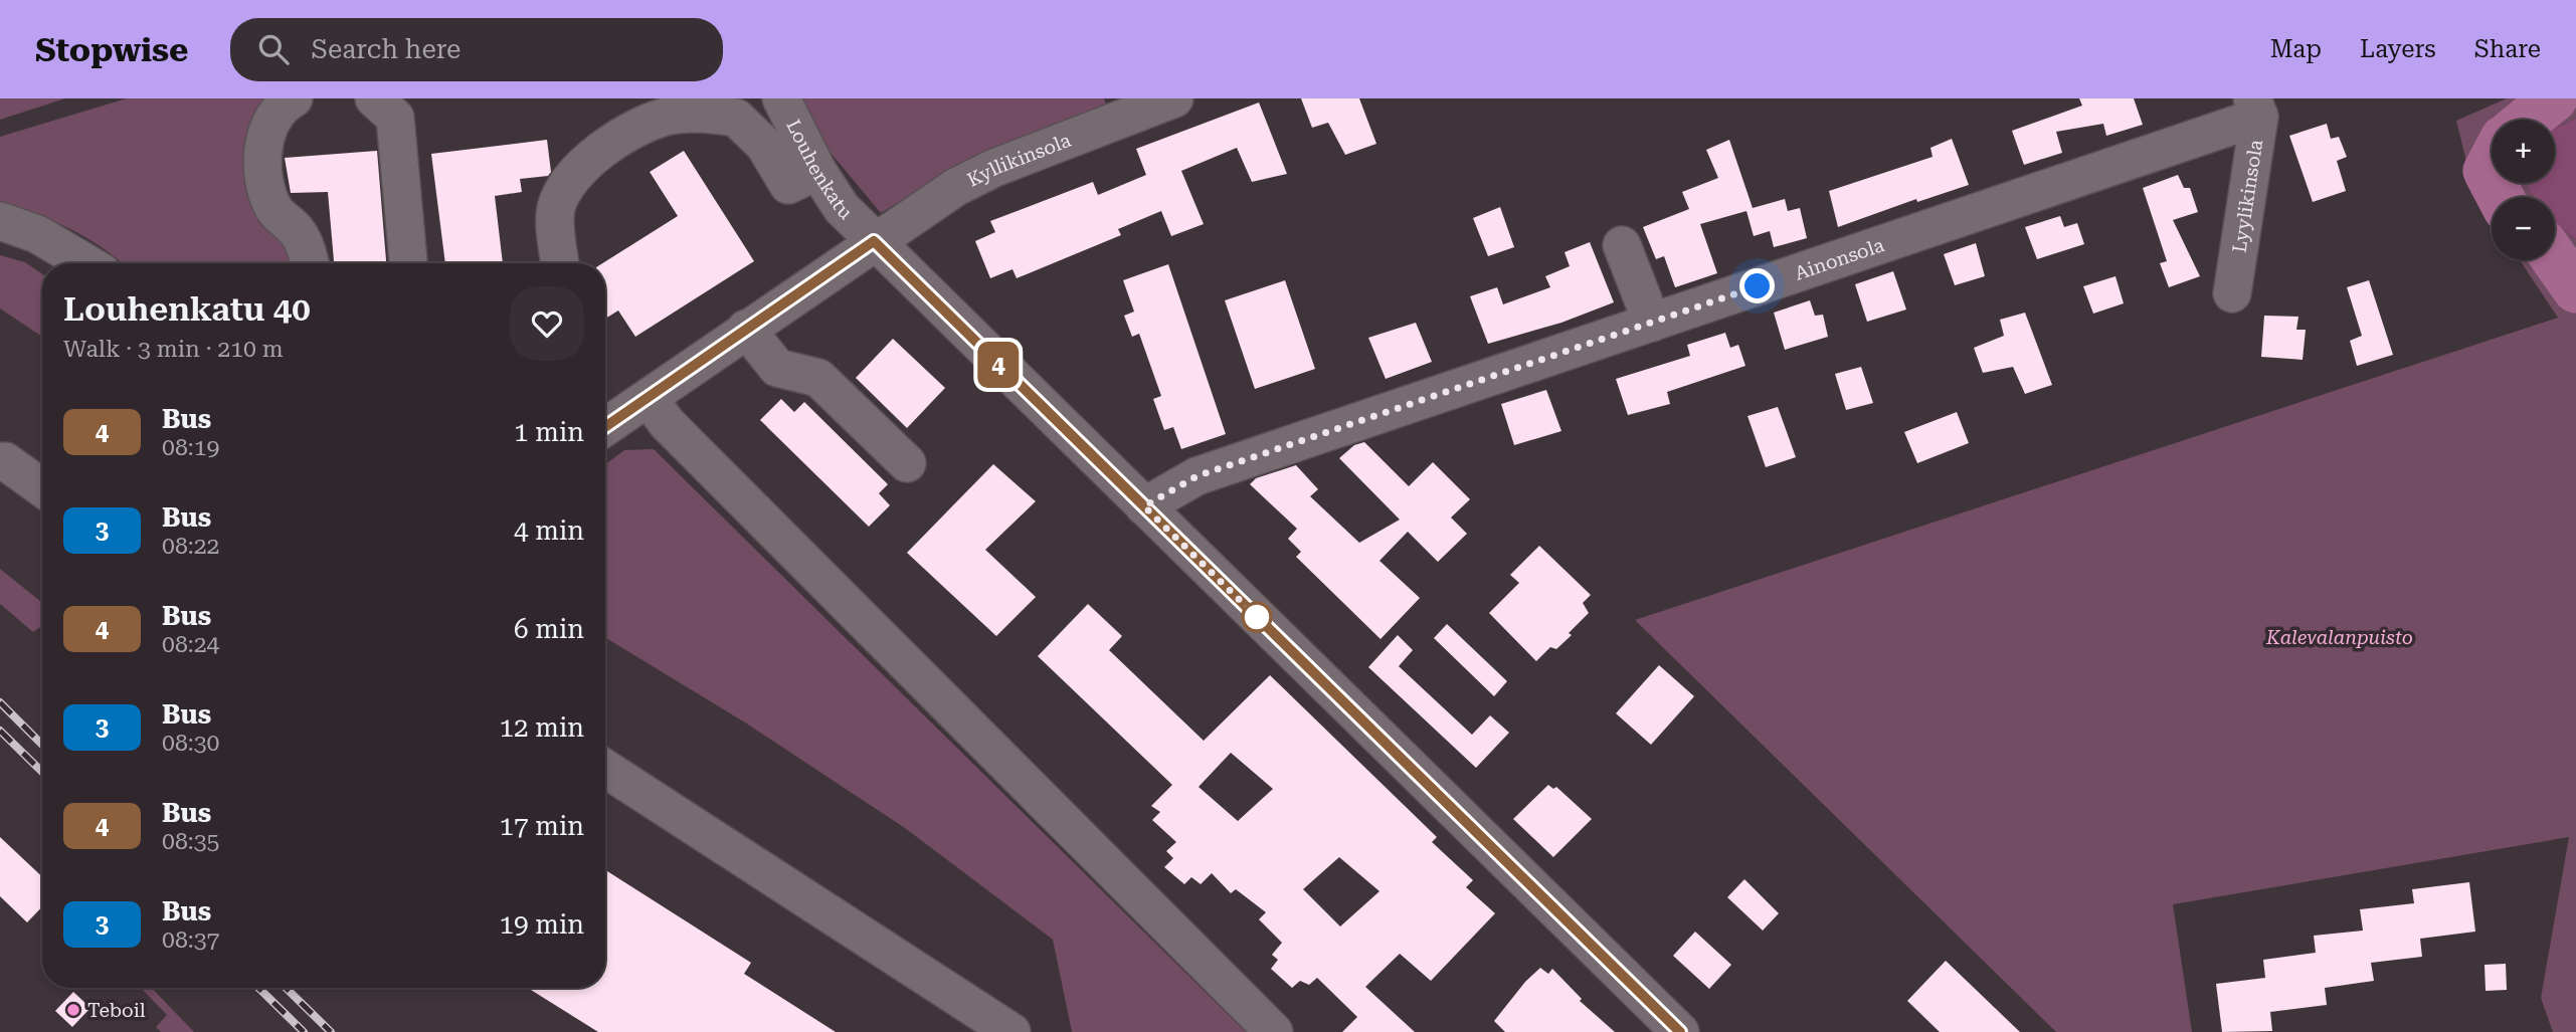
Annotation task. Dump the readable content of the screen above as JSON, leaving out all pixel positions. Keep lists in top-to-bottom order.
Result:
{
  "streets": {
    "street": [
      "Kyllikinsola",
      "Louhenkatu",
      "Lyylikinsola",
      "Ainonsola"
    ]
  },
  "crossings": [
    ["Kyllikinsola", "Louhenkatu"],
    ["Louhenkatu", "Ainonsola"],
    ["Lyylikinsola", "Ainonsola"]
  ],
  "parks": ["Kalevalanpuisto"],
  "places": ["Teboil"],
  "lines": ["bus line 4"],
  "page": {
    "header": "Stopwise",
    "search": "Search here",
    "nav": ["Map", "Layers", "Share"],
    "on_map": "4",
    "map_buttons": ["+", "−"],
    "heading": ["Louhenkatu 40", "Walk · 3 min · 210 m"],
    "list": [
      {
        "mark": "4",
        "name": "Bus",
        "note": "08:19",
        "value": "1 min"
      },
      {
        "mark": "3",
        "name": "Bus",
        "note": "08:22",
        "value": "4 min"
      },
      {
        "mark": "4",
        "name": "Bus",
        "note": "08:24",
        "value": "6 min"
      },
      {
        "mark": "3",
        "name": "Bus",
        "note": "08:30",
        "value": "12 min"
      },
      {
        "mark": "4",
        "name": "Bus",
        "note": "08:35",
        "value": "17 min"
      },
      {
        "mark": "3",
        "name": "Bus",
        "note": "08:37",
        "value": "19 min"
      }
    ]
  }
}
